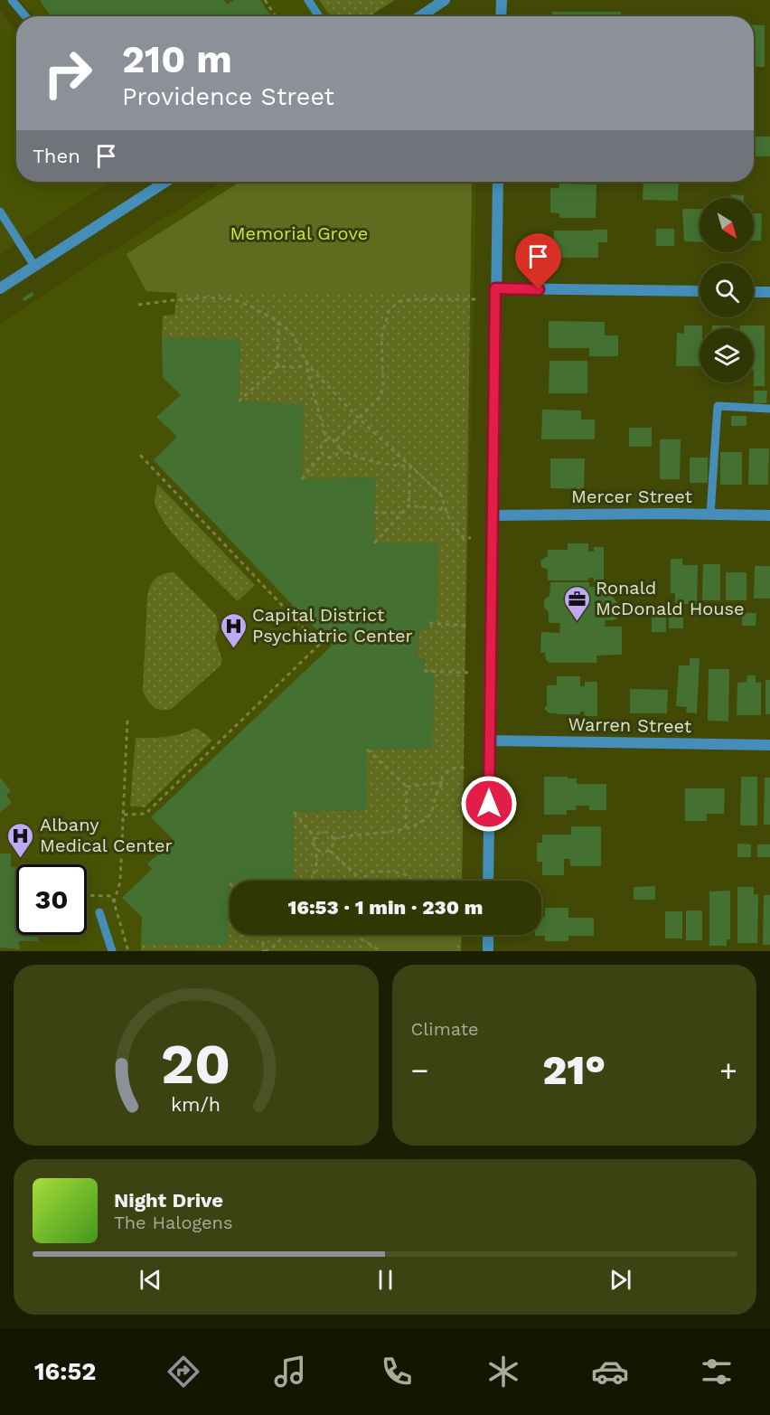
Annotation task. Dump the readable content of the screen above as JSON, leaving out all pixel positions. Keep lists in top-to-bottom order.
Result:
{
  "streets": {
    "street": ["Mercer Street", "Warren Street"]
  },
  "parks": ["Memorial Grove"],
  "places": {
    "office": ["Ronald McDonald House"],
    "hospital": ["Capital District Psychiatric Center", "Albany Medical Center"]
  },
  "north": "bottom right",
  "page": {
    "turn": ["210 m", "Providence Street"],
    "then": "Then",
    "limit": "30",
    "trip": "16:53 · 1 min · 230 m",
    "tile": "Climate",
    "heat": ["−", "21°", "+"],
    "song": ["Night Drive", "The Halogens"],
    "tabs": "16:52",
    "gauge": ["20", "km/h"]
  }
}
